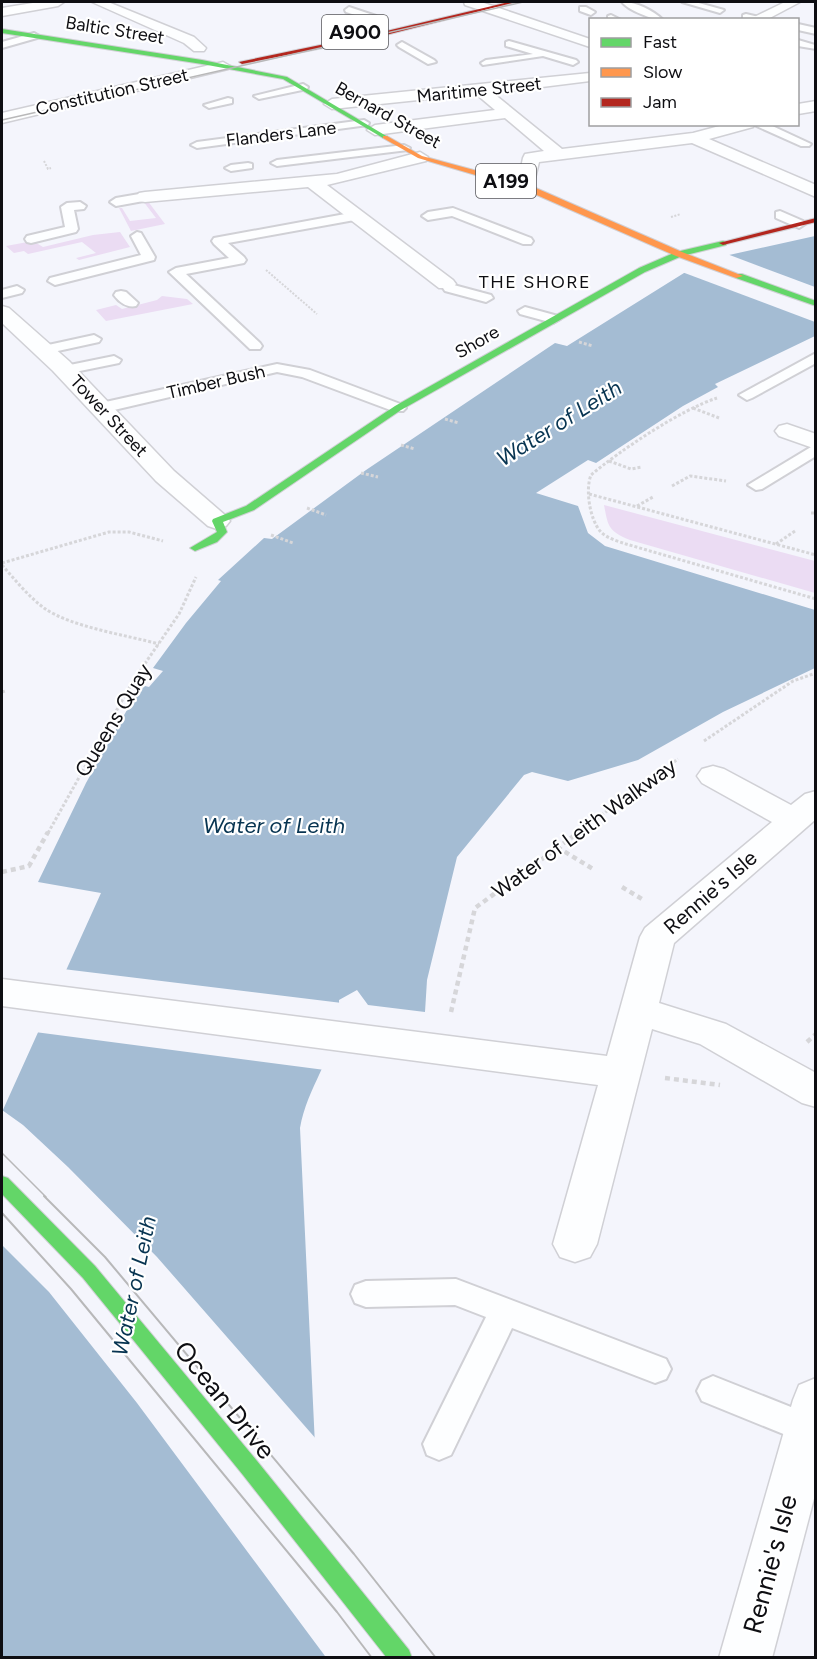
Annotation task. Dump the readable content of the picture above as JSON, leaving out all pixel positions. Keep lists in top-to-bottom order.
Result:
{
  "streets": {
    "main road": [
      "Baltic Street",
      "A900",
      "Constitution Street",
      "Bernard Street",
      "A199",
      "Shore",
      "Ocean Drive"
    ],
    "street": ["Maritime Street", "Tower Street", "Rennie's Isle"],
    "lane": ["Flanders Lane", "Timber Bush"],
    "path": ["Queens Quay", "Water of Leith Walkway"]
  },
  "crossings": [
    ["Baltic Street", "Constitution Street"],
    ["Baltic Street", "Bernard Street"],
    ["Maritime Street", "Bernard Street"],
    ["Constitution Street", "Bernard Street"],
    ["Bernard Street", "Flanders Lane"],
    ["Bernard Street", "Shore"],
    ["Shore", "Timber Bush"],
    ["Shore", "Tower Street"],
    ["Timber Bush", "Tower Street"]
  ],
  "districts": ["THE SHORE"],
  "water": ["Water of Leith"],
  "legend": ["Fast", "Slow", "Jam"]
}
